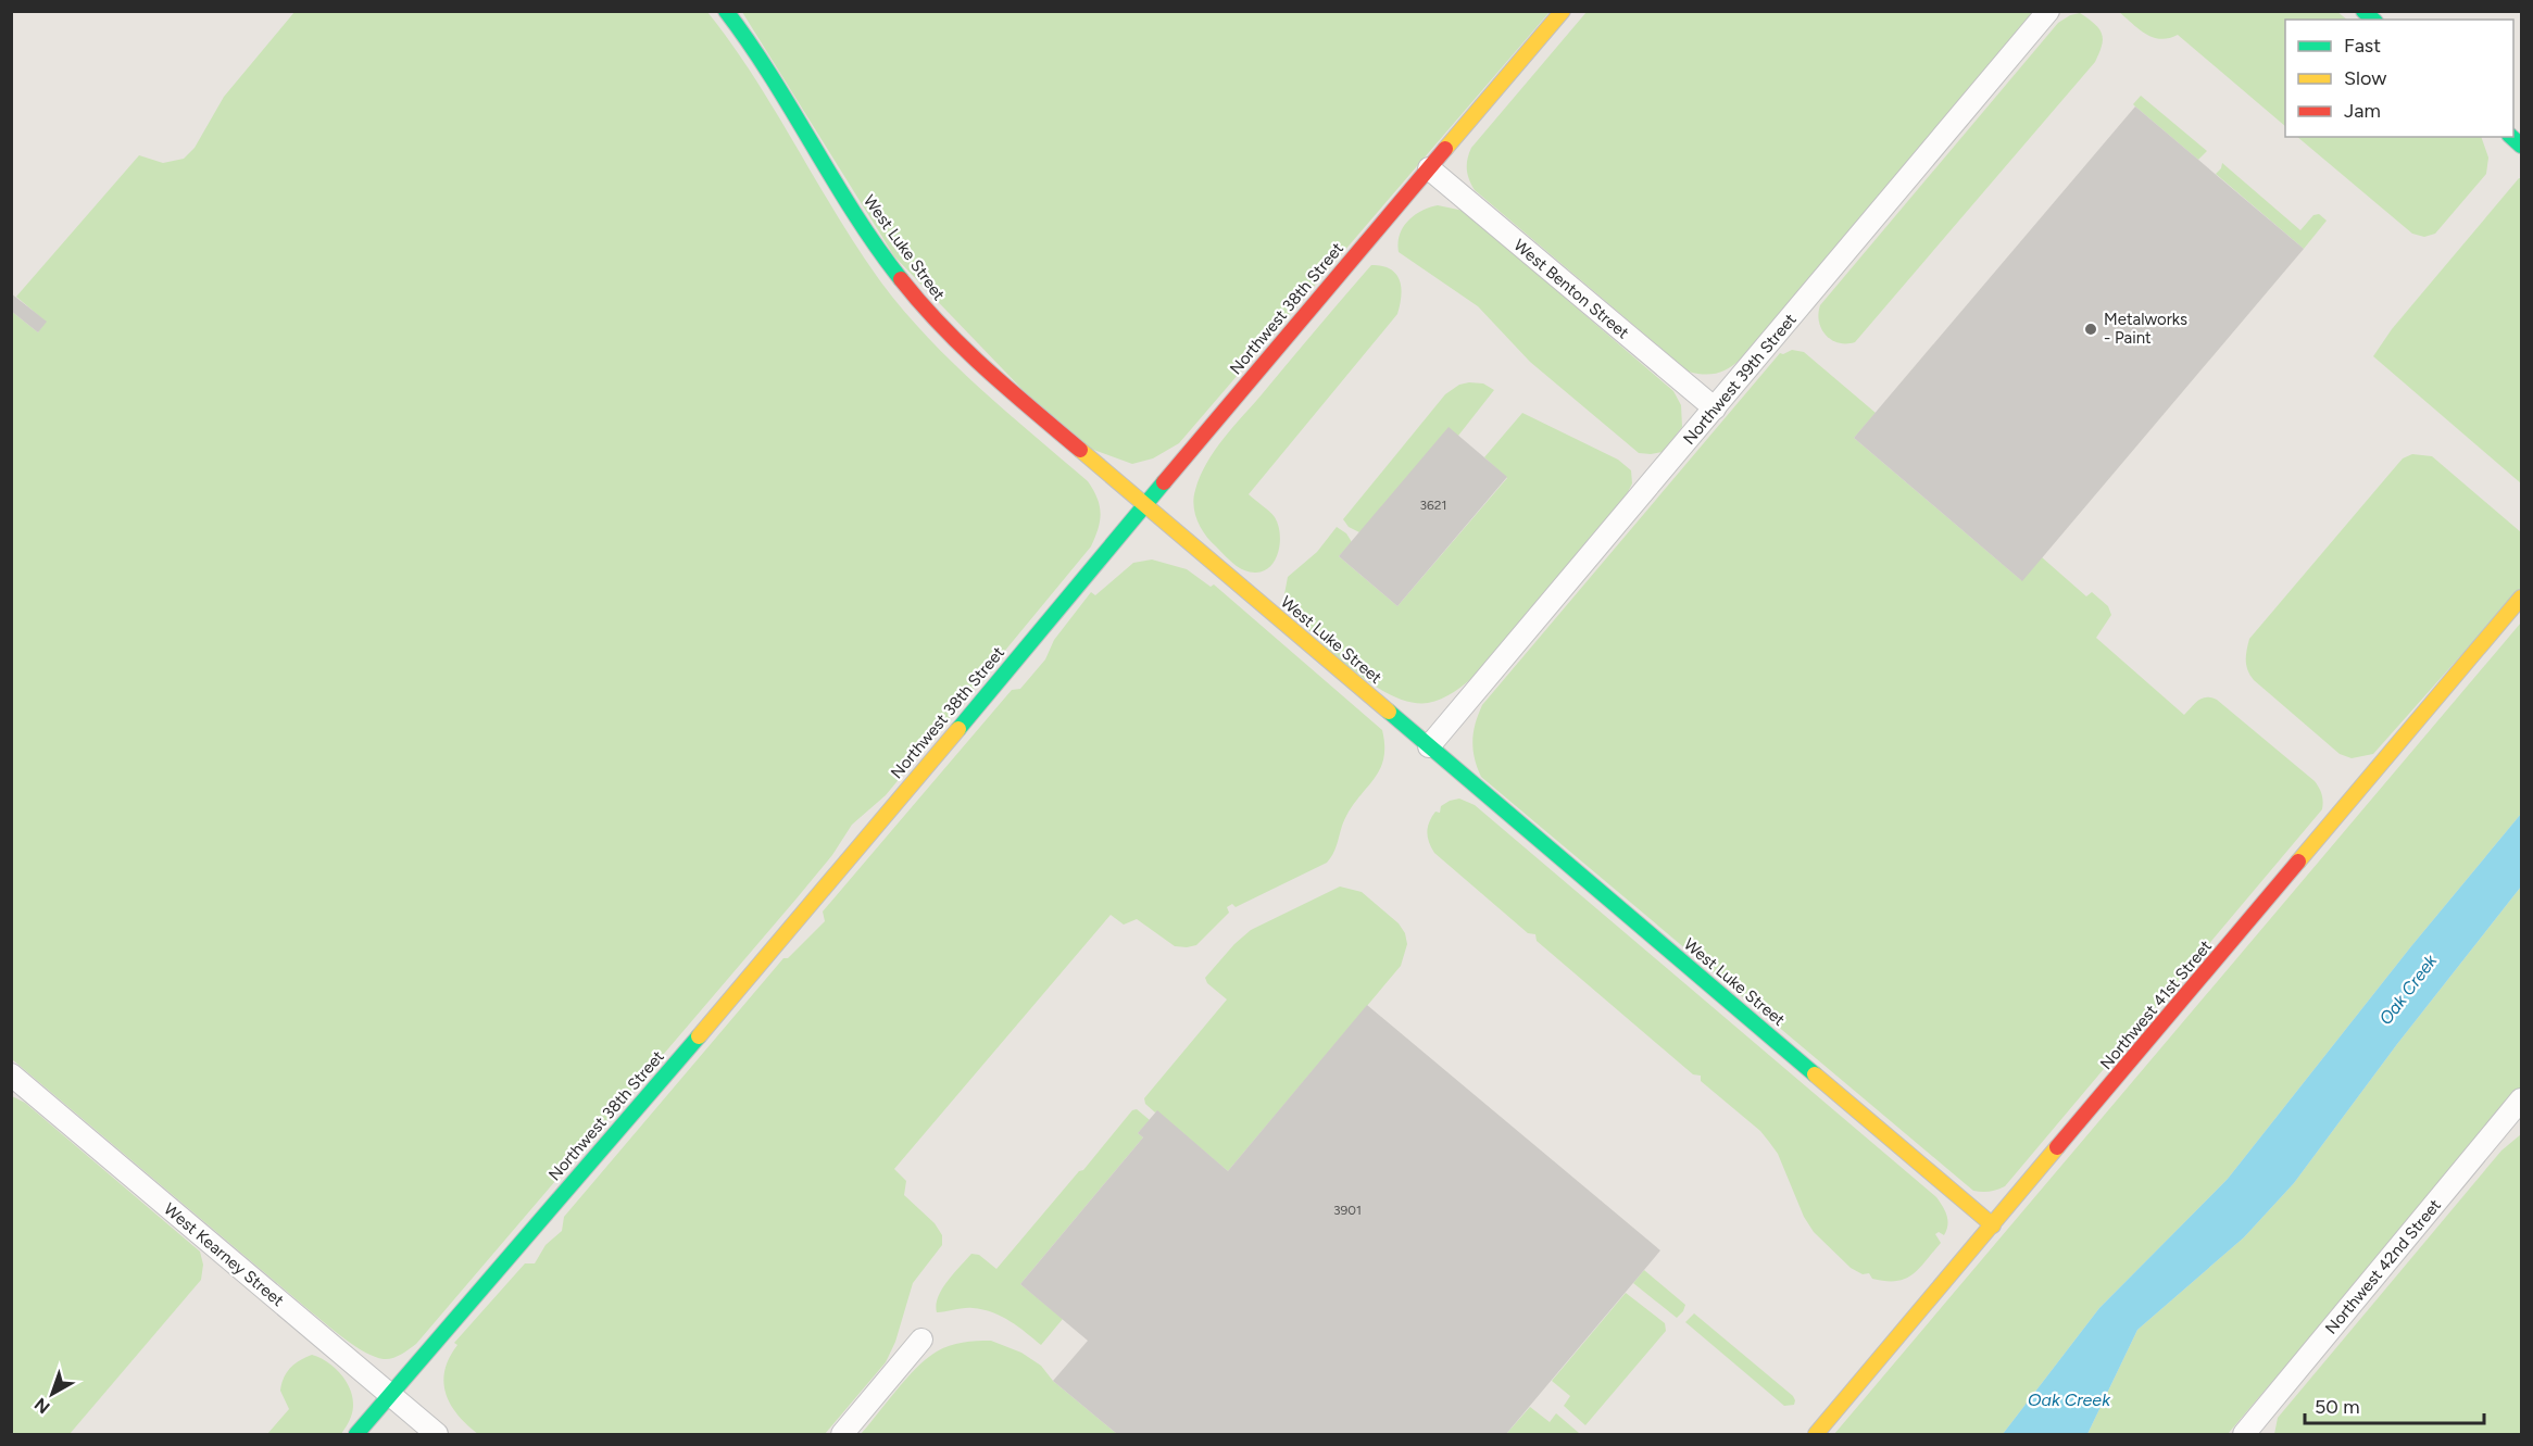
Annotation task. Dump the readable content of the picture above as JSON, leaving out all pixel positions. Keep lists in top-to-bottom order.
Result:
{
  "streets": {
    "street": [
      "West Luke Street",
      "West Benton Street",
      "Northwest 38th Street",
      "Northwest 39th Street",
      "Northwest 41st Street",
      "West Kearney Street",
      "Northwest 42nd Street"
    ]
  },
  "crossings": [
    ["West Luke Street", "Northwest 38th Street"],
    ["West Luke Street", "Northwest 39th Street"],
    ["West Luke Street", "Northwest 41st Street"],
    ["West Benton Street", "Northwest 38th Street"],
    ["West Benton Street", "Northwest 39th Street"],
    ["Northwest 38th Street", "West Kearney Street"]
  ],
  "water": ["Oak Creek"],
  "places": ["Metalworks - Paint"],
  "house_numbers": ["3621", "3901"],
  "legend": ["Fast", "Slow", "Jam"],
  "scale_bar": "50 m",
  "north": "bottom left"
}
